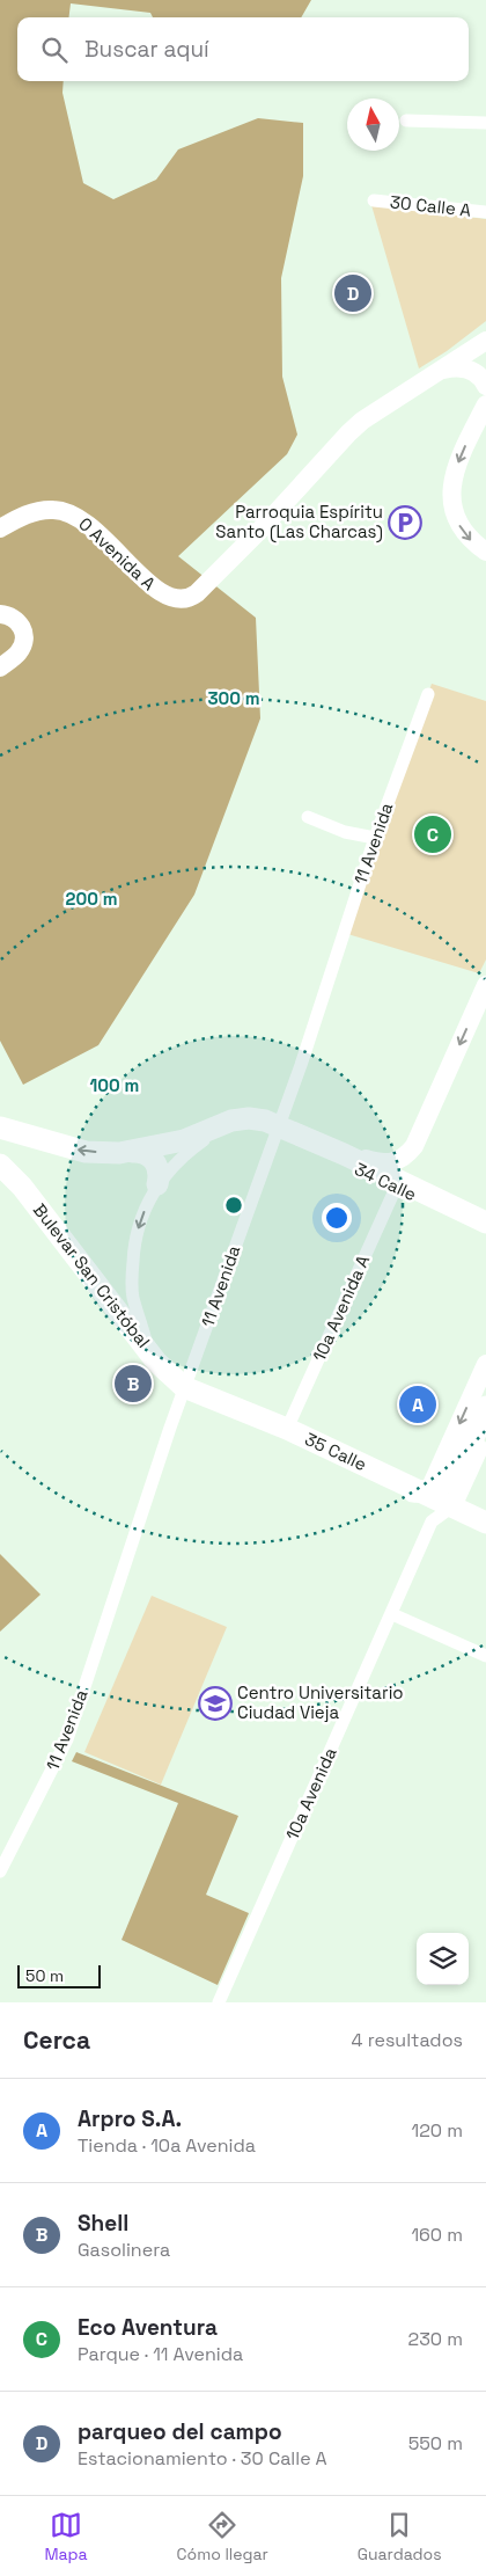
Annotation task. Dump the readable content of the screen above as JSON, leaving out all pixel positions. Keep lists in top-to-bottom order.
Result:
{
  "streets": {
    "main road": [
      "0 Avenida A",
      "34 Calle",
      "Bulevar San Cristóbal",
      "35 Calle",
      "10a Avenida"
    ],
    "street": ["30 Calle A", "11 Avenida", "10a Avenida A"]
  },
  "crossings": [
    ["11 Avenida", "34 Calle"],
    ["11 Avenida", "Bulevar San Cristóbal"],
    ["34 Calle", "10a Avenida A"],
    ["Bulevar San Cristóbal", "10a Avenida A"],
    ["Bulevar San Cristóbal", "35 Calle"],
    ["10a Avenida A", "35 Calle"],
    ["35 Calle", "10a Avenida"]
  ],
  "places": {
    "parking": ["Parroquia Espíritu Santo (Las Charcas)"],
    "school or university": ["Centro Universitario Ciudad Vieja"]
  },
  "scale_bar": "50 m",
  "north": "top",
  "page": {
    "search": "Buscar aquí",
    "pins": [
      "D",
      "C",
      "B",
      "A"
    ],
    "scale": "50 m",
    "heading": ["Cerca", "4 resultados"],
    "list": [
      {
        "mark": "A",
        "name": "Arpro S.A.",
        "note": "Tienda · 10a Avenida",
        "value": "120 m"
      },
      {
        "mark": "B",
        "name": "Shell",
        "note": "Gasolinera",
        "value": "160 m"
      },
      {
        "mark": "C",
        "name": "Eco Aventura",
        "note": "Parque · 11 Avenida",
        "value": "230 m"
      },
      {
        "mark": "D",
        "name": "parqueo del campo",
        "note": "Estacionamiento · 30 Calle A",
        "value": "550 m"
      }
    ],
    "nav": ["Mapa", "Cómo llegar", "Guardados"]
  },
  "rings": ["300 m", "200 m", "100 m"]
}
